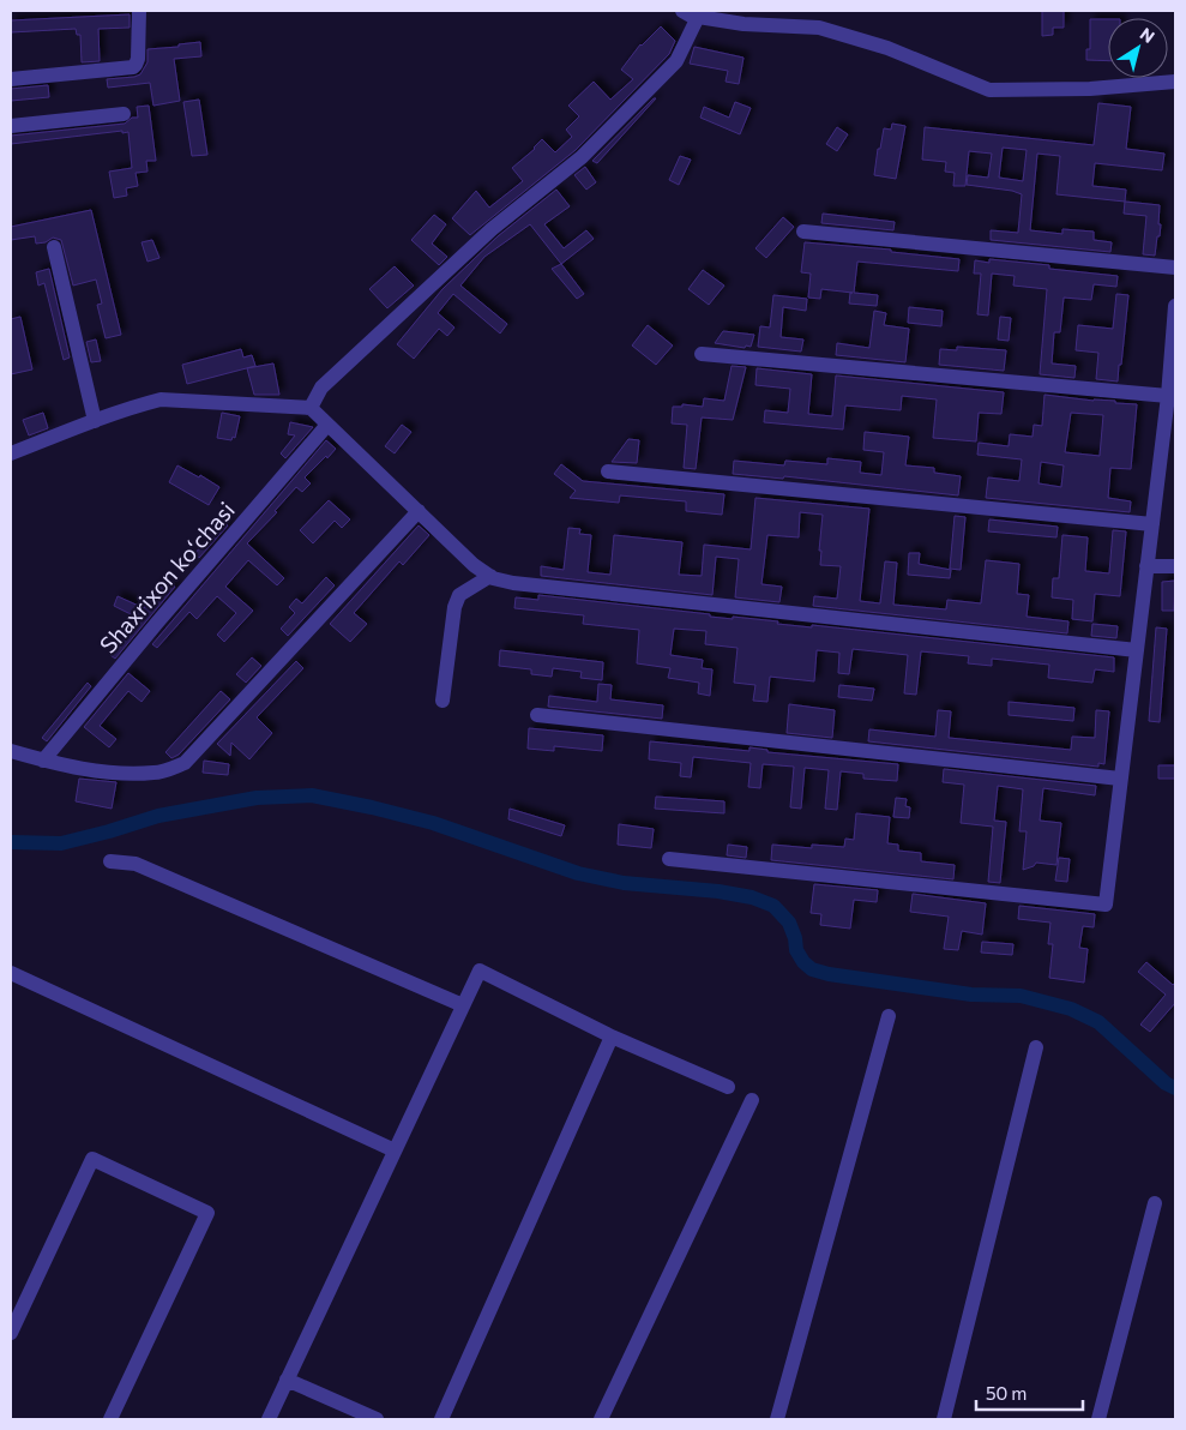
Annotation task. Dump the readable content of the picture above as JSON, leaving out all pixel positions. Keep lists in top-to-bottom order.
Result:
{
  "streets": {
    "street": ["Shaxrixon koʻchasi"]
  },
  "scale_bar": "50 m",
  "north": "top right"
}
